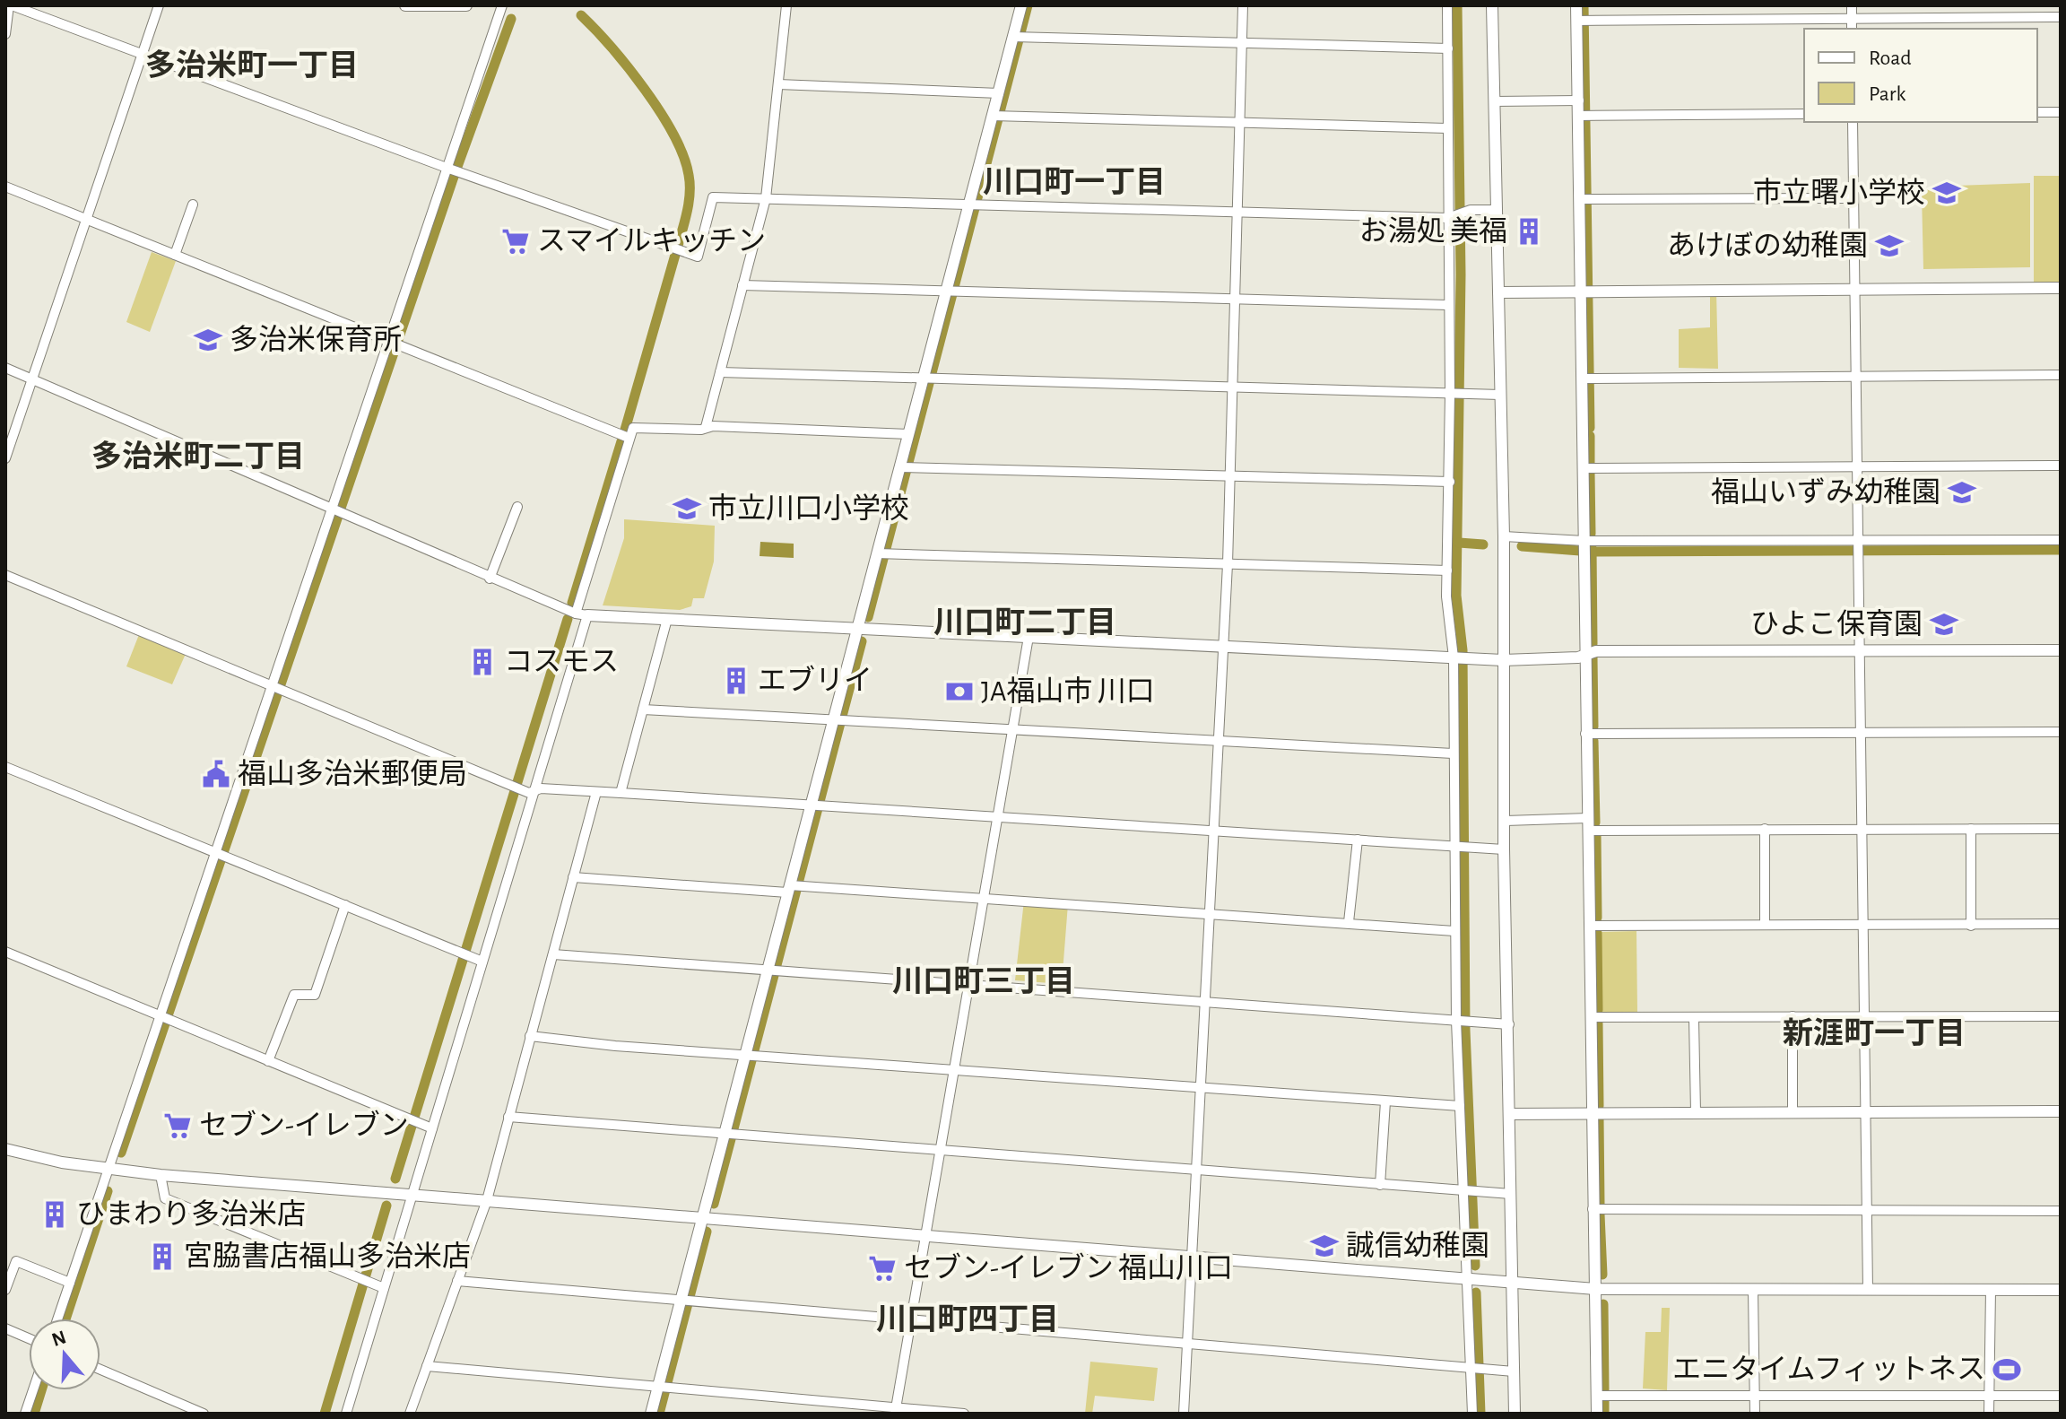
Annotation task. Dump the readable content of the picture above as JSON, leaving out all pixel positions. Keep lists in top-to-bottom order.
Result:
{
  "districts": [
    "多治米町一丁目",
    "川口町一丁目",
    "多治米町二丁目",
    "川口町二丁目",
    "川口町三丁目",
    "新涯町一丁目",
    "川口町四丁目"
  ],
  "places": {
    "school or university": [
      "市立曙小学校",
      "あけぼの幼稚園",
      "多治米保育所",
      "福山いずみ幼稚園",
      "市立川口小学校",
      "ひよこ保育園",
      "誠信幼稚園"
    ],
    "building": [
      "お湯処 美福",
      "コスモス",
      "エブリイ",
      "ひまわり多治米店",
      "宮脇書店福山多治米店"
    ],
    "supermarket": ["スマイルキッチン", "セブン-イレブン", "セブン-イレブン 福山川口"],
    "bank": ["JA福山市 川口"],
    "public building": ["福山多治米郵便局"],
    "sports": ["エニタイムフィットネス"]
  },
  "legend": ["Road", "Park"],
  "north": "top"
}
